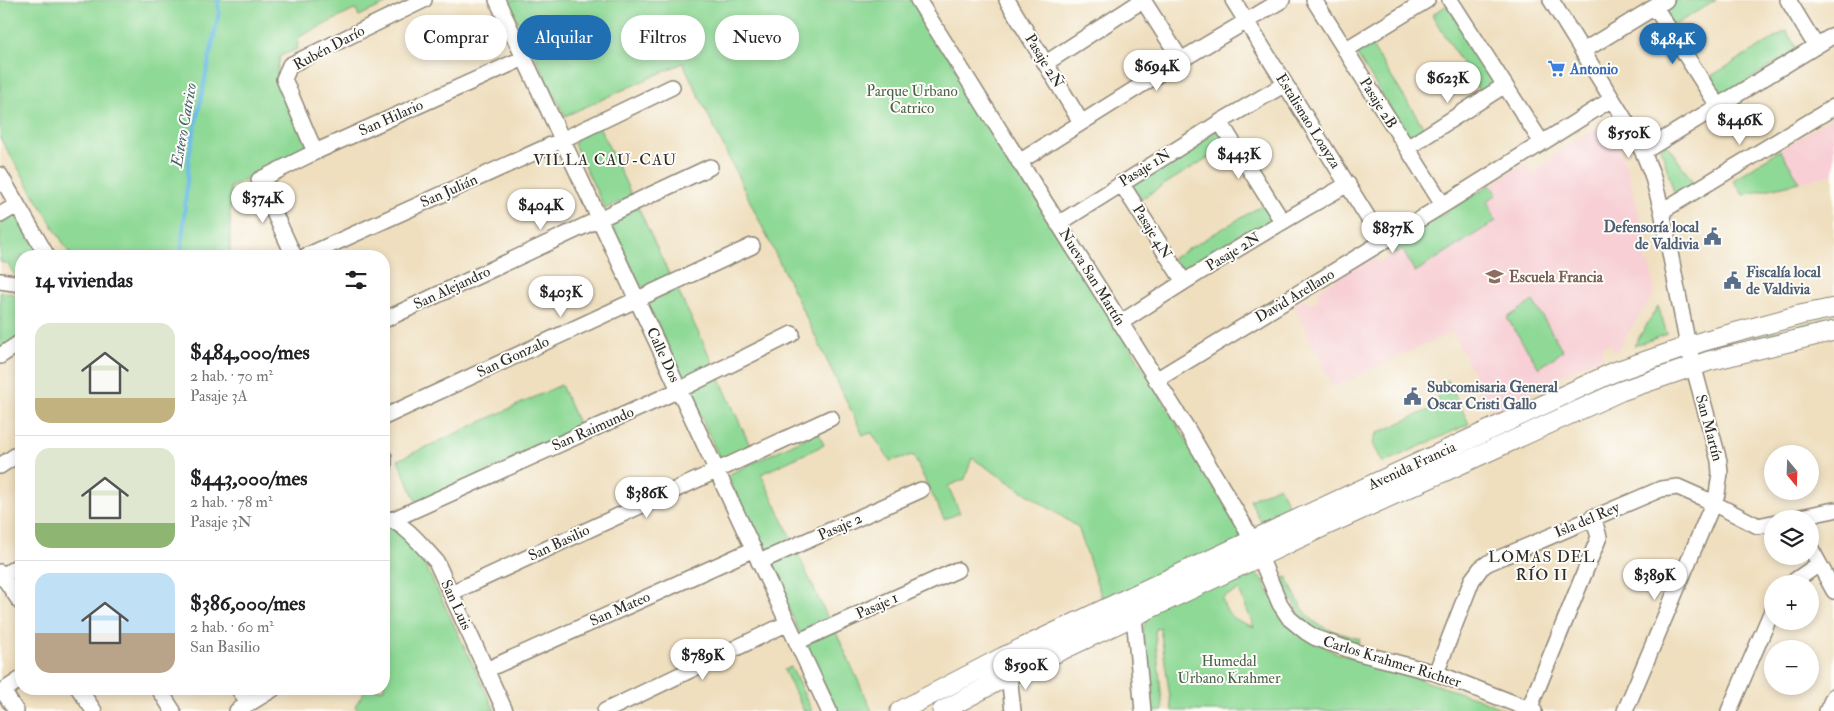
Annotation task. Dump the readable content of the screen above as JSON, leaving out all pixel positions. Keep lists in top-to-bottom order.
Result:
{
  "streets": {
    "main road": ["Avenida Francia"],
    "street": [
      "Rubén Darío",
      "Pasaje 2Ñ",
      "Pasaje 2B",
      "San Hilario",
      "Estalisnao Loayza",
      "Pasaje 1N",
      "San Julián",
      "Pasaje 4N",
      "Pasaje 2N",
      "Nueva San Martín",
      "San Alejandro",
      "David Arellano",
      "Calle Dos",
      "San Gonzalo",
      "San Martín",
      "San Raimundo",
      "Isla del Rey",
      "Pasaje 2",
      "San Basilio",
      "San Luis",
      "Pasaje 1",
      "San Mateo",
      "Carlos Krahmer Richter"
    ]
  },
  "crossings": [
    ["Rubén Darío", "San Hilario"],
    ["Pasaje 2B", "David Arellano"],
    ["Estalisnao Loayza", "Pasaje 1N"],
    ["Estalisnao Loayza", "Pasaje 2N"],
    ["Estalisnao Loayza", "David Arellano"],
    ["Pasaje 1N", "Pasaje 4N"],
    ["Pasaje 1N", "Nueva San Martín"],
    ["San Julián", "Calle Dos"],
    ["Pasaje 4N", "Pasaje 2N"],
    ["Pasaje 2N", "Nueva San Martín"],
    ["Nueva San Martín", "David Arellano"],
    ["Nueva San Martín", "Avenida Francia"],
    ["Nueva San Martín", "Carlos Krahmer Richter"],
    ["San Alejandro", "Calle Dos"],
    ["David Arellano", "San Martín"],
    ["Calle Dos", "San Gonzalo"],
    ["Calle Dos", "San Raimundo"],
    ["Calle Dos", "Pasaje 2"],
    ["Calle Dos", "San Basilio"],
    ["Calle Dos", "Pasaje 1"],
    ["Calle Dos", "San Mateo"],
    ["San Martín", "Avenida Francia"],
    ["San Martín", "Isla del Rey"],
    ["Avenida Francia", "Carlos Krahmer Richter"],
    ["Isla del Rey", "Carlos Krahmer Richter"],
    ["Pasaje 2", "San Mateo"],
    ["San Basilio", "San Luis"],
    ["San Luis", "San Mateo"]
  ],
  "districts": ["VILLA CAU-CAU", "LOMAS DEL RÍO II"],
  "water": ["Estero Catrico"],
  "parks": ["Parque Urbano Catrico", "Humedal Urbano Krahmer"],
  "places": {
    "supermarket": ["Antonio"],
    "public building": ["Defensoría local de Valdivia", "Fiscalía local de Valdivia", "Subcomisaria General Oscar Cristi Gallo"],
    "school or university": ["Escuela Francia"]
  },
  "north": "bottom",
  "page": {
    "chip": [
      "Comprar",
      "Alquilar",
      "Filtros",
      "Nuevo"
    ],
    "price": [
      "$484K",
      "$694K",
      "$623K",
      "$446K",
      "$550K",
      "$443K",
      "$374K",
      "$404K",
      "$837K",
      "$403K",
      "$386K",
      "$389K",
      "$789K",
      "$590K"
    ],
    "heading": "14 viviendas",
    "list": [
      {
        "name": "$484,000/mes",
        "note": "2 hab. · 70 m² · Pasaje 3A"
      },
      {
        "name": "$443,000/mes",
        "note": "2 hab. · 78 m² · Pasaje 3N"
      },
      {
        "name": "$386,000/mes",
        "note": "2 hab. · 60 m² · San Basilio"
      }
    ],
    "map_buttons": ["+", "−"]
  }
}
